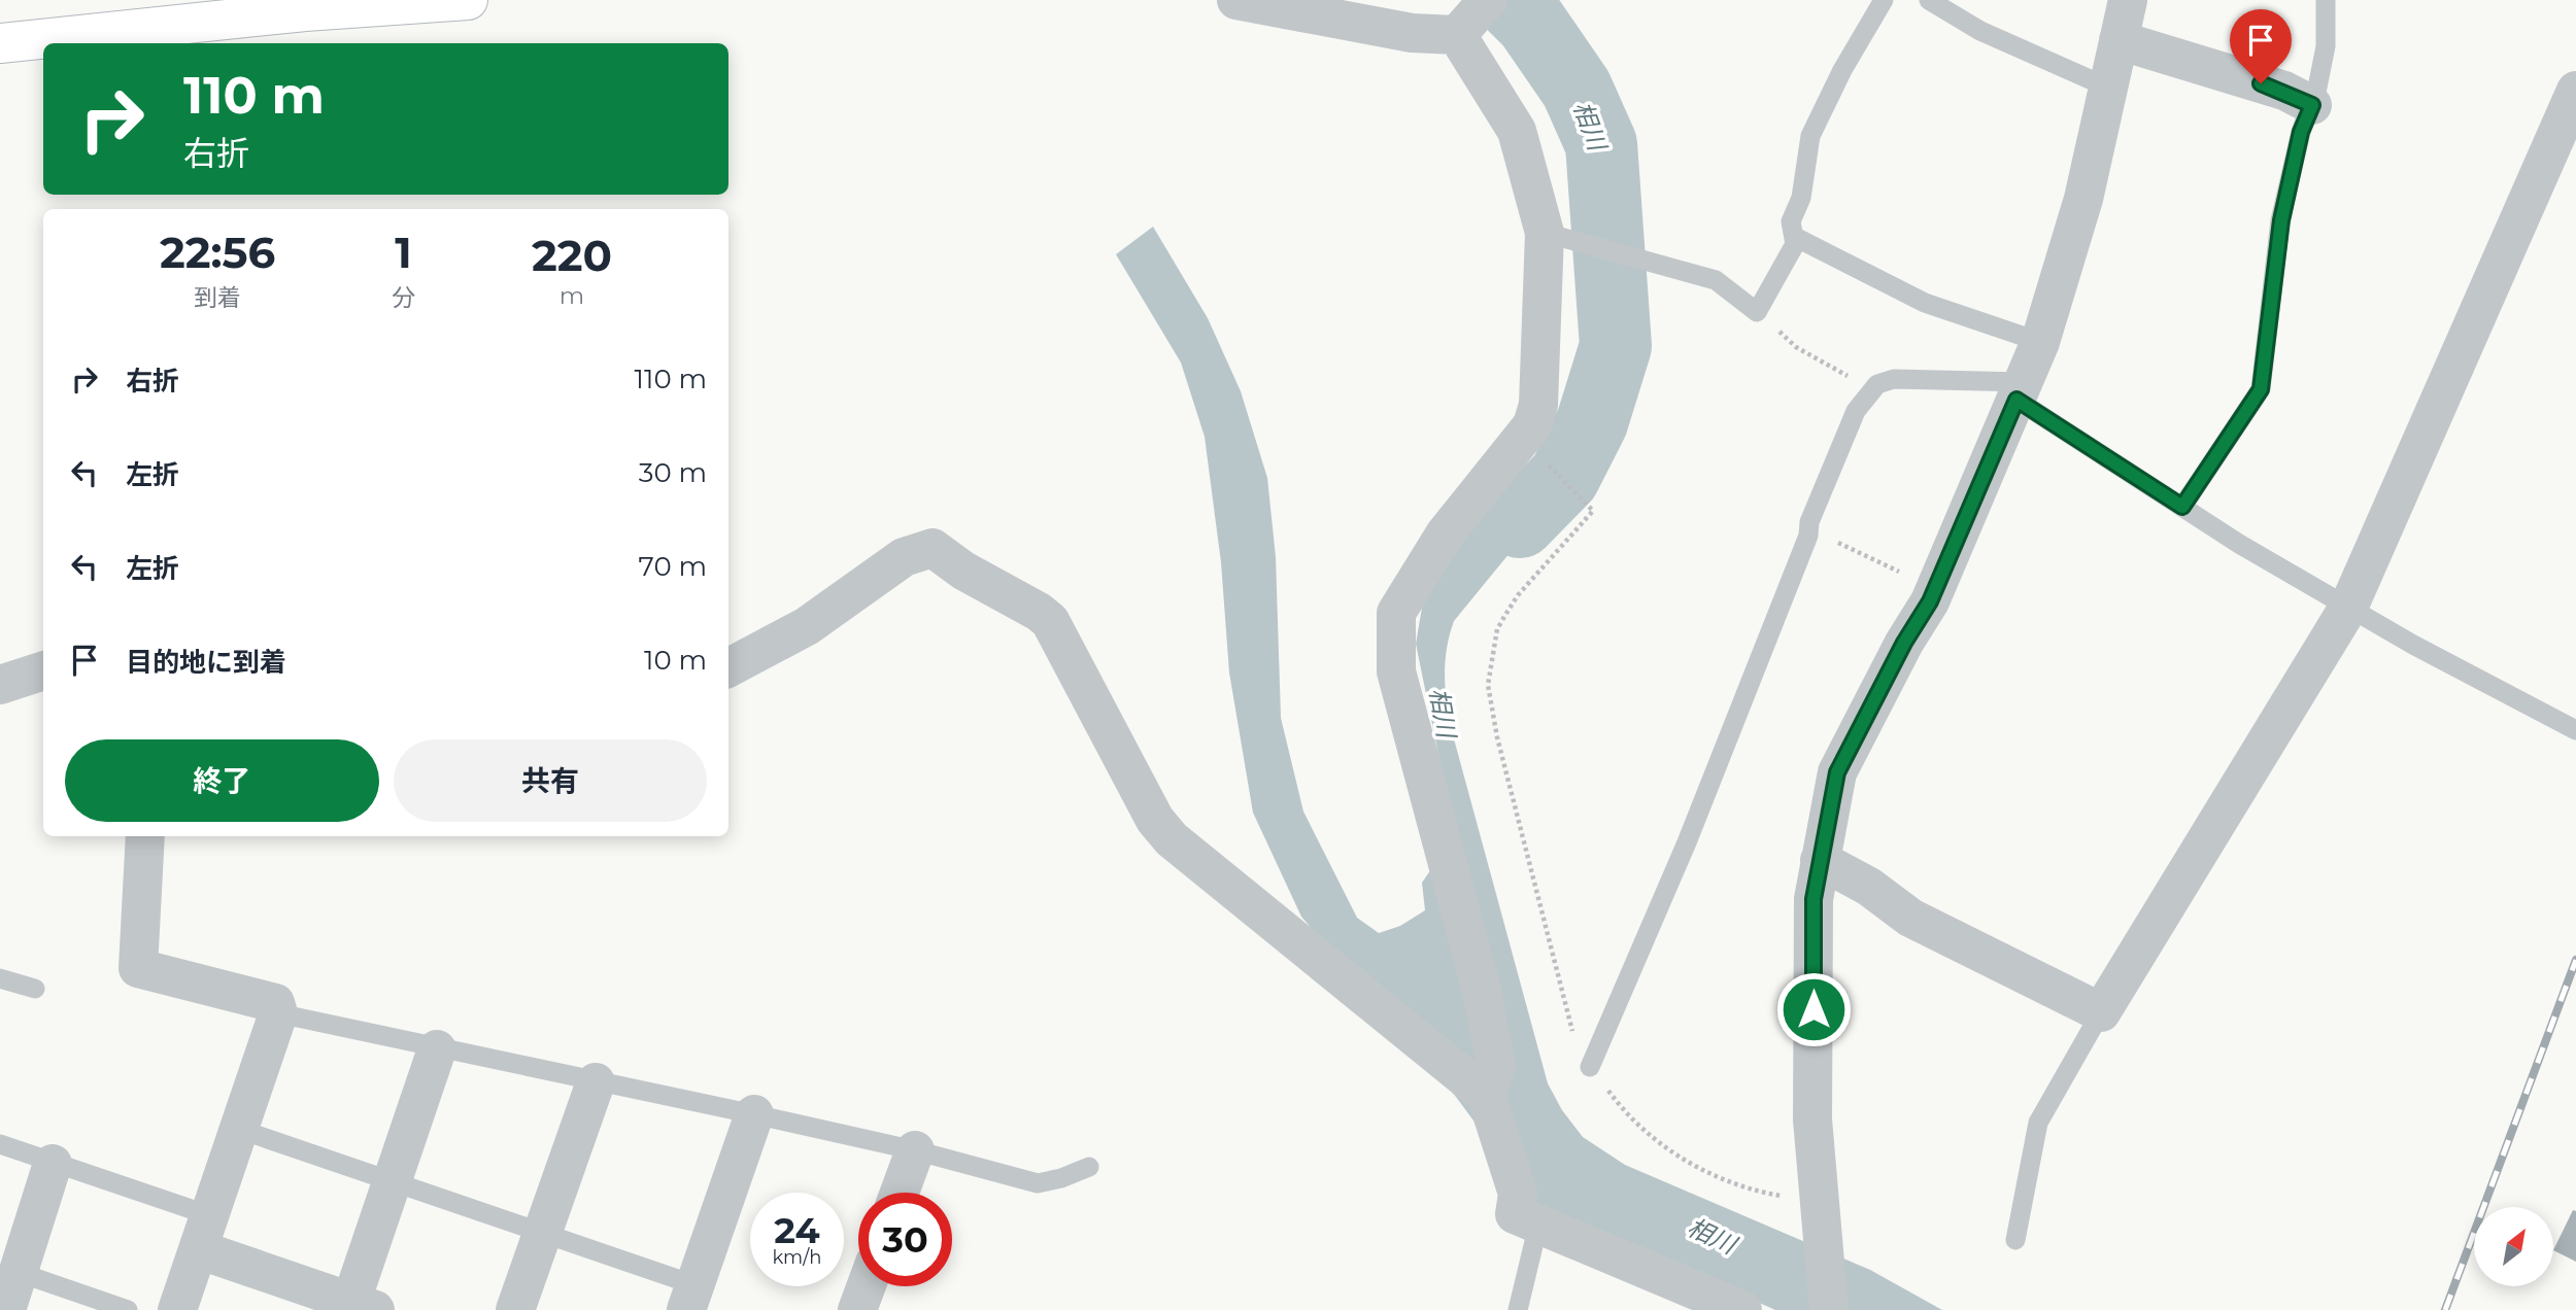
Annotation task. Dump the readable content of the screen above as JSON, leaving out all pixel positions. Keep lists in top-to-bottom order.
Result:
{
  "water": ["相川"],
  "north": "top right",
  "page": {
    "turn": ["110 m", "右折"],
    "eta": [
      "22:56",
      "到着",
      "1",
      "分",
      "220",
      "m"
    ],
    "list": [
      {
        "name": "右折",
        "value": "110 m"
      },
      {
        "name": "左折",
        "value": "30 m"
      },
      {
        "name": "左折",
        "value": "70 m"
      },
      {
        "name": "目的地に到着",
        "value": "10 m"
      }
    ],
    "buttons": ["終了", "共有"],
    "speed": "24 km/h",
    "limit": "30"
  }
}
